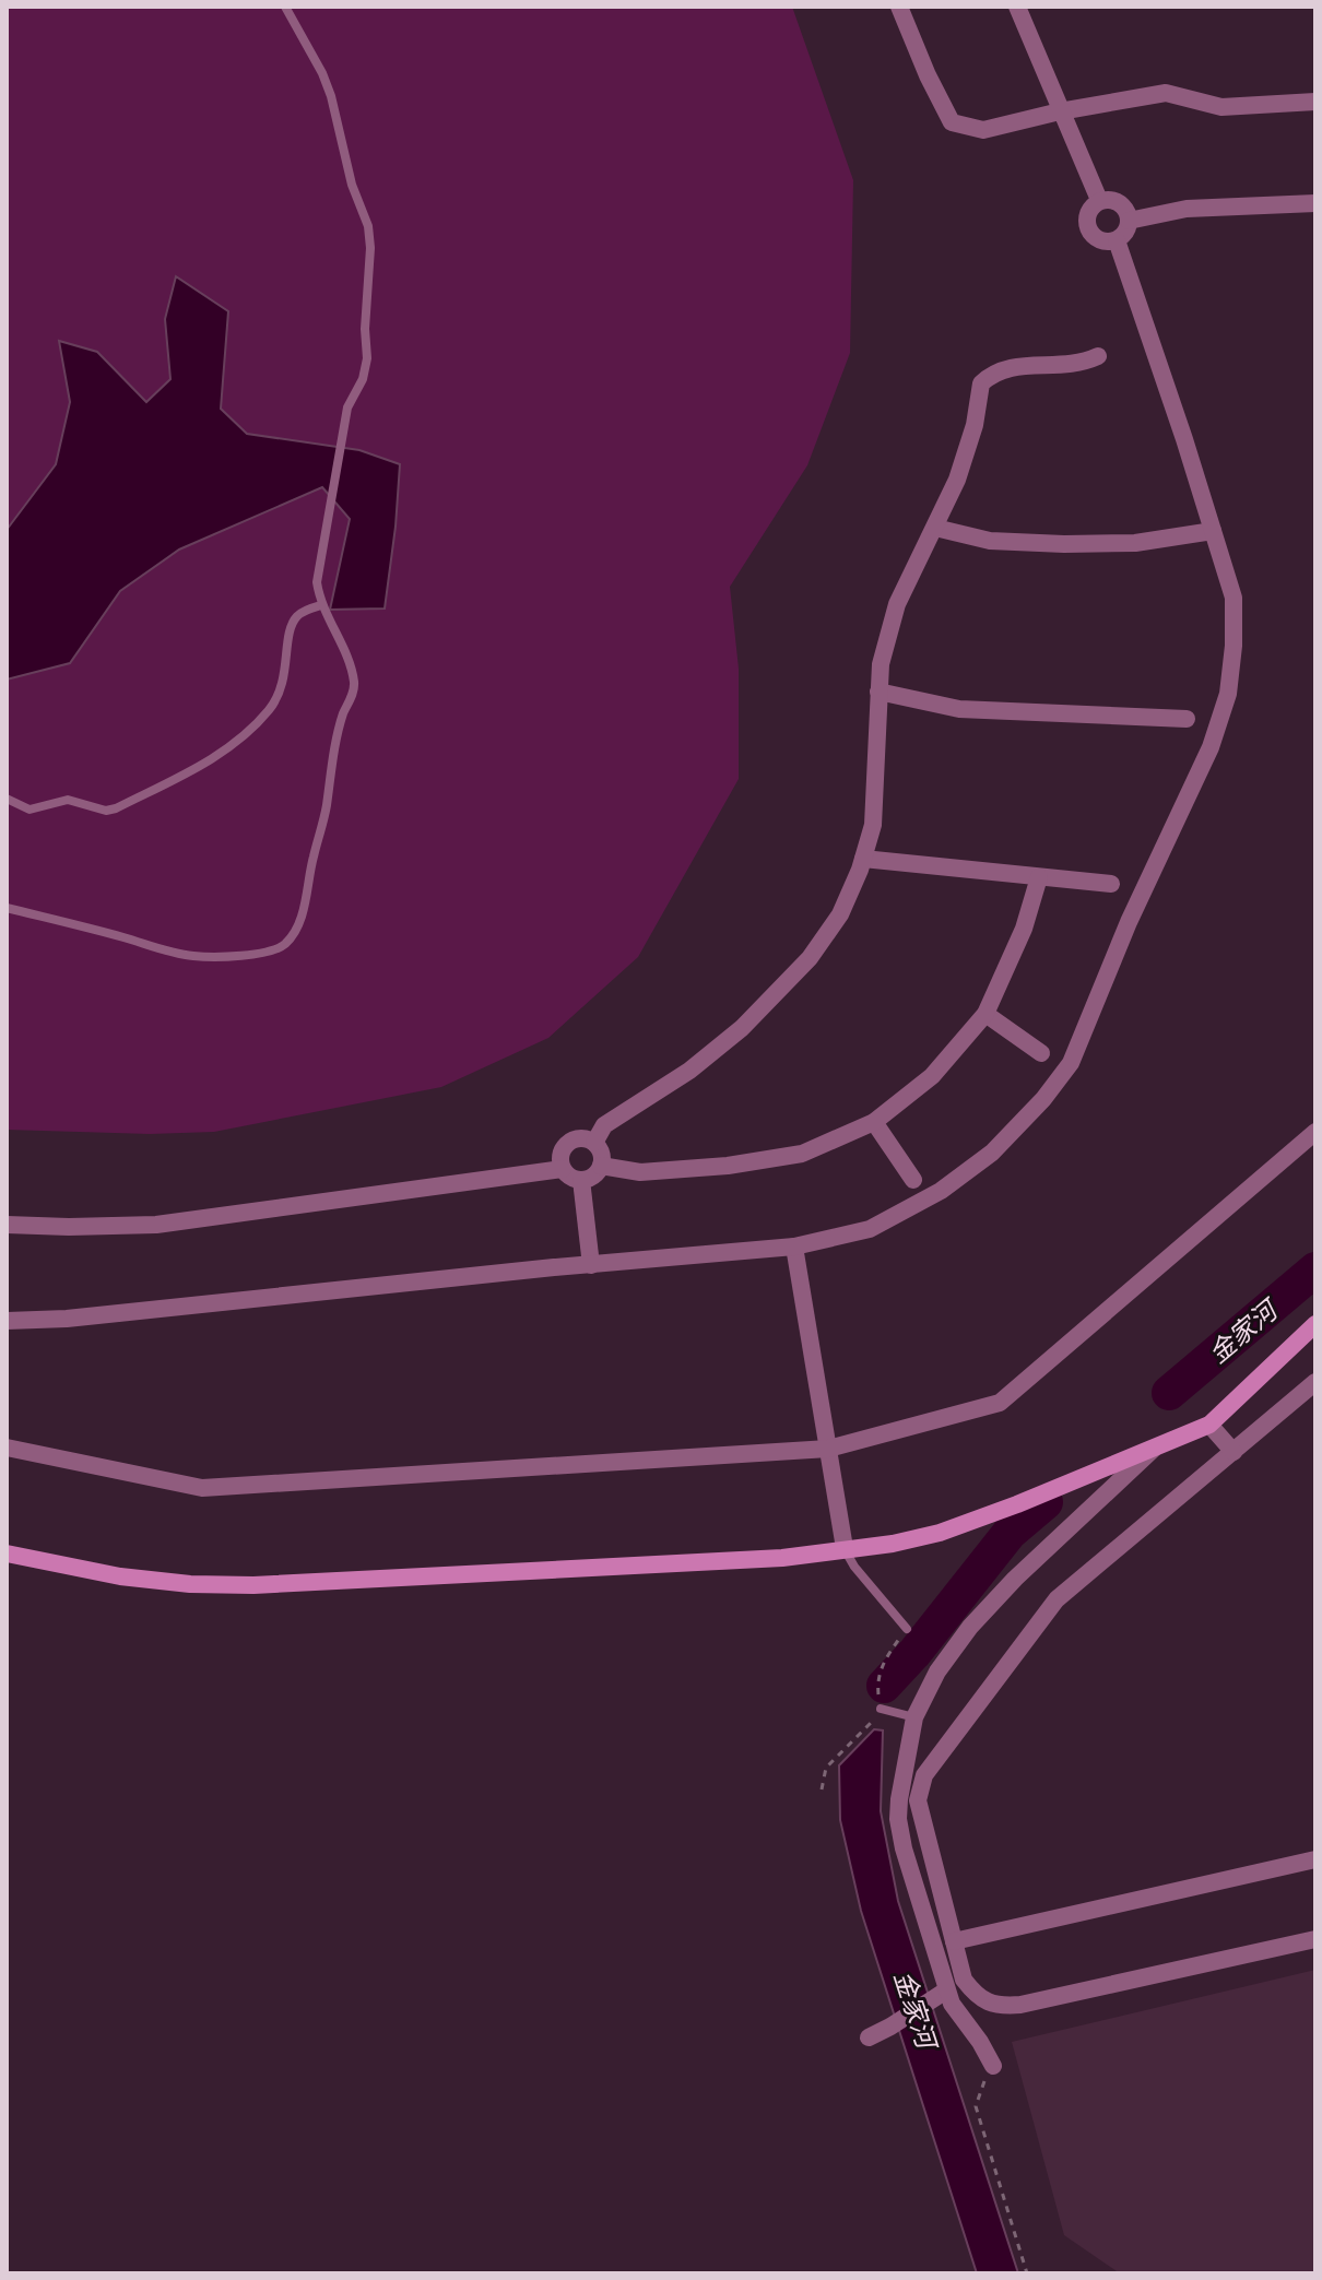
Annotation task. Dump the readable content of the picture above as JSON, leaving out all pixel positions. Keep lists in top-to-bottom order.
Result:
{
  "water": ["金家河"]
}
